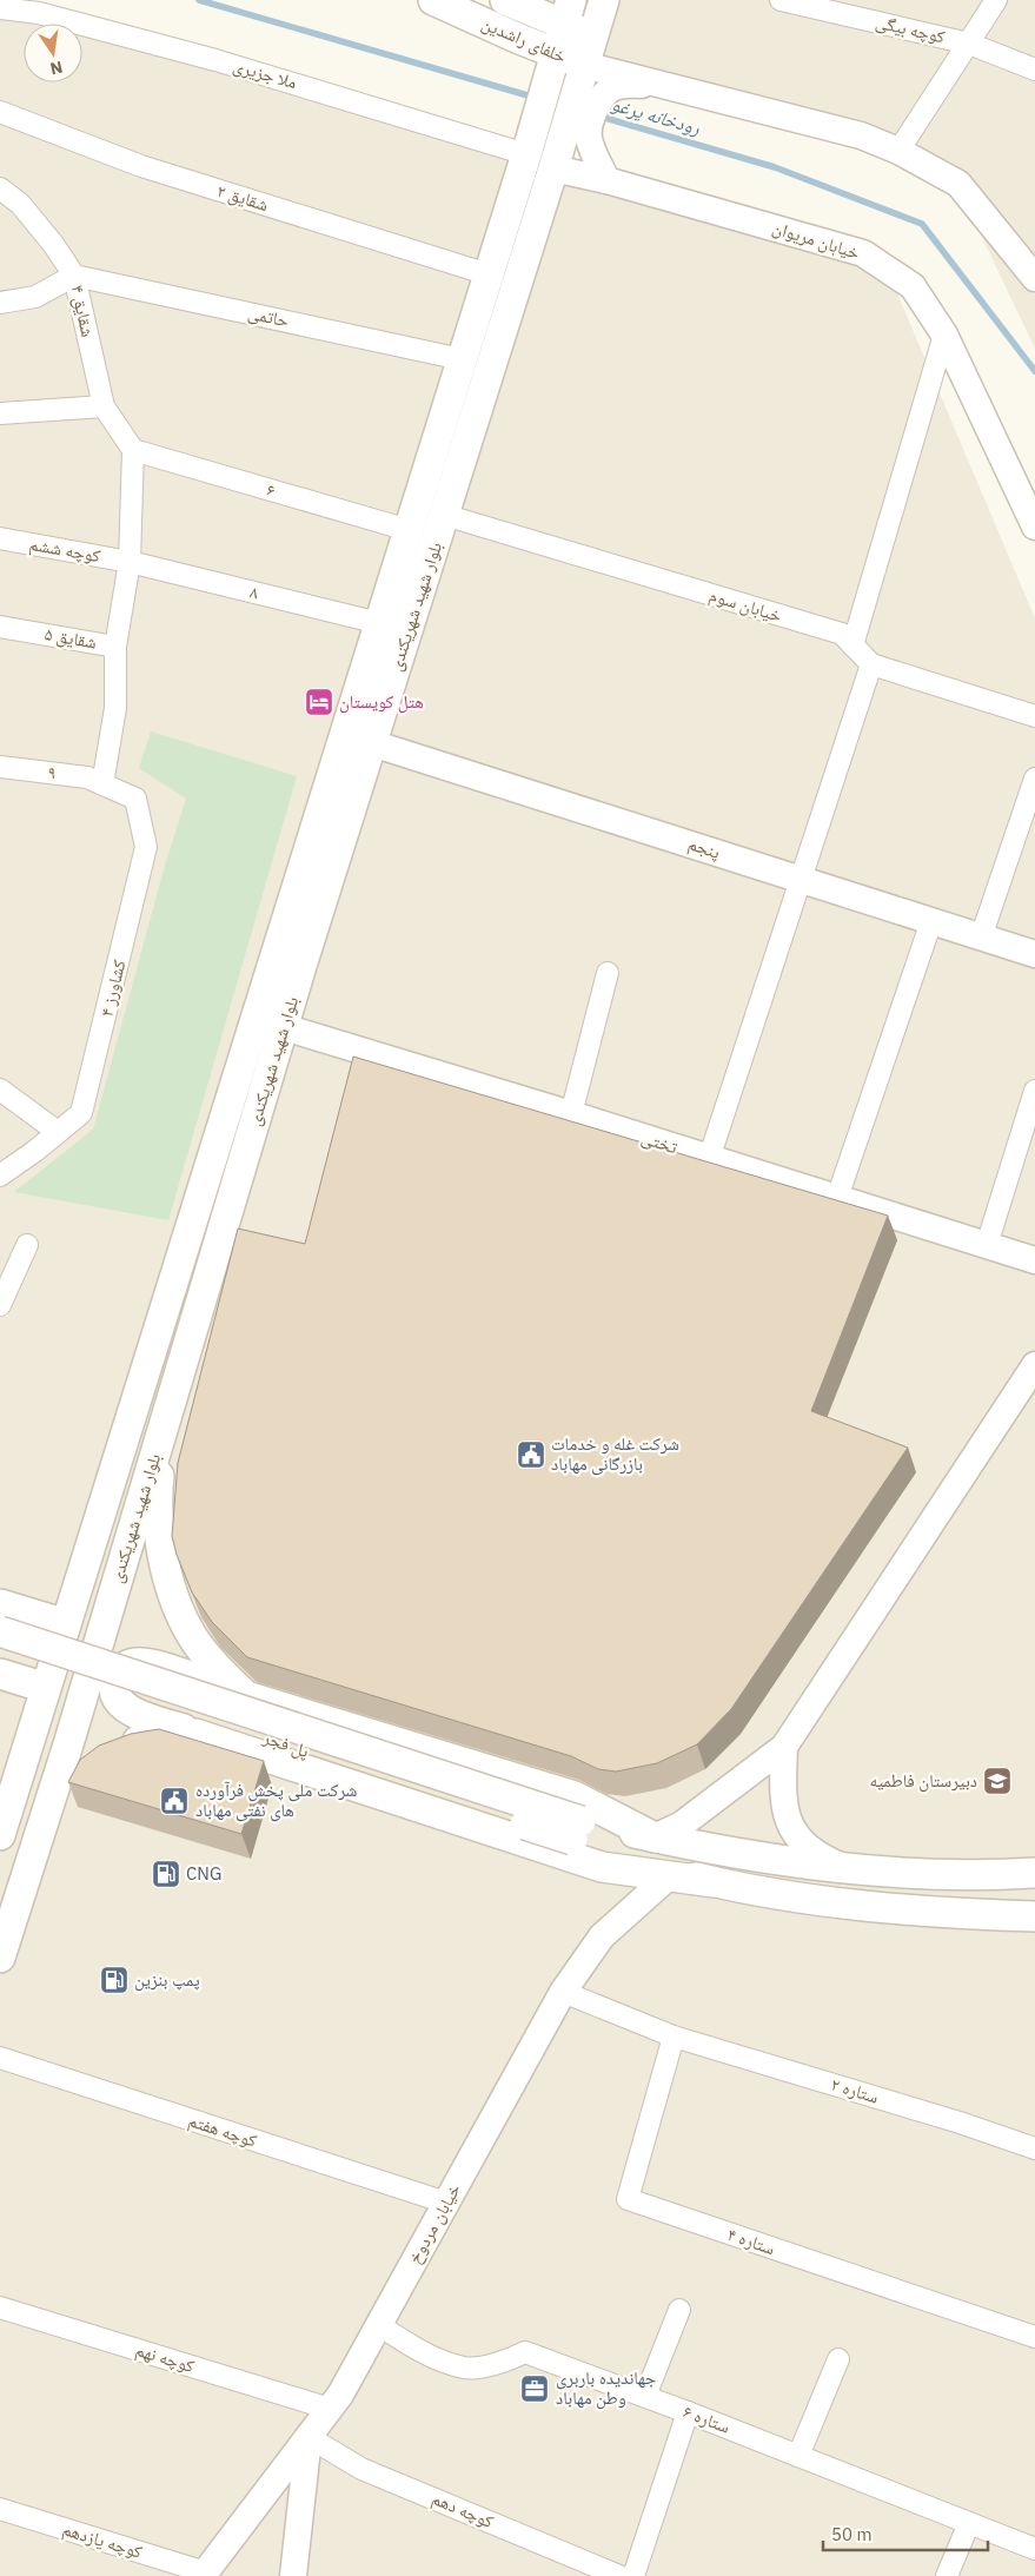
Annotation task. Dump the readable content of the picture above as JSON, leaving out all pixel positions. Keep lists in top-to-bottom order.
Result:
{
  "streets": {
    "main road": ["خلفای راشدین", "بلوار شهید شهریکندی", "پل فجر"],
    "street": [
      "کوچه بیگی",
      "ملا جزیری",
      "شقایق ۲",
      "خیابان مریوان",
      "شقایق ۴",
      "حاتمی",
      "۶",
      "کوچه ششم",
      "۸",
      "خیابان سوم",
      "شقایق ۵",
      "۹",
      "پنجم",
      "کشاورز ۴",
      "تختی",
      "ستاره ۲",
      "کوچه هفتم",
      "خیابان مردوخ",
      "ستاره ۴",
      "کوچه نهم",
      "ستاره ۶",
      "کوچه دهم",
      "کوچه یازدهم"
    ]
  },
  "crossings": [
    ["خلفای راشدین", "بلوار شهید شهریکندی"],
    ["ملا جزیری", "بلوار شهید شهریکندی"],
    ["شقایق ۲", "بلوار شهید شهریکندی"],
    ["خیابان مریوان", "بلوار شهید شهریکندی"],
    ["شقایق ۴", "حاتمی"],
    ["شقایق ۴", "۶"],
    ["حاتمی", "بلوار شهید شهریکندی"],
    ["۶", "بلوار شهید شهریکندی"],
    ["کوچه ششم", "۸"],
    ["۸", "بلوار شهید شهریکندی"],
    ["خیابان سوم", "بلوار شهید شهریکندی"],
    ["بلوار شهید شهریکندی", "پنجم"],
    ["بلوار شهید شهریکندی", "تختی"],
    ["شقایق ۵", "۹"],
    ["شقایق ۵", "کشاورز ۴"],
    ["۹", "کشاورز ۴"],
    ["ستاره ۲", "خیابان مردوخ"],
    ["ستاره ۲", "ستاره ۴"],
    ["کوچه هفتم", "خیابان مردوخ"],
    ["خیابان مردوخ", "کوچه نهم"],
    ["خیابان مردوخ", "ستاره ۶"],
    ["خیابان مردوخ", "کوچه دهم"],
    ["خیابان مردوخ", "کوچه یازدهم"]
  ],
  "water": ["رودخانه یرغو"],
  "places": {
    "hotel": ["هتل کویستان"],
    "public building": ["شرکت غله و خدمات بازرگانی مهاباد", "شرکت ملی پخش فرآورده های نفتی مهاباد"],
    "school or university": ["دبیرستان فاطمیه"],
    "fuel station": ["CNG", "پمپ بنزین"],
    "office": ["جهاندیده باربری وطن مهاباد"]
  },
  "scale_bar": "50 m",
  "north": "bottom"
}
